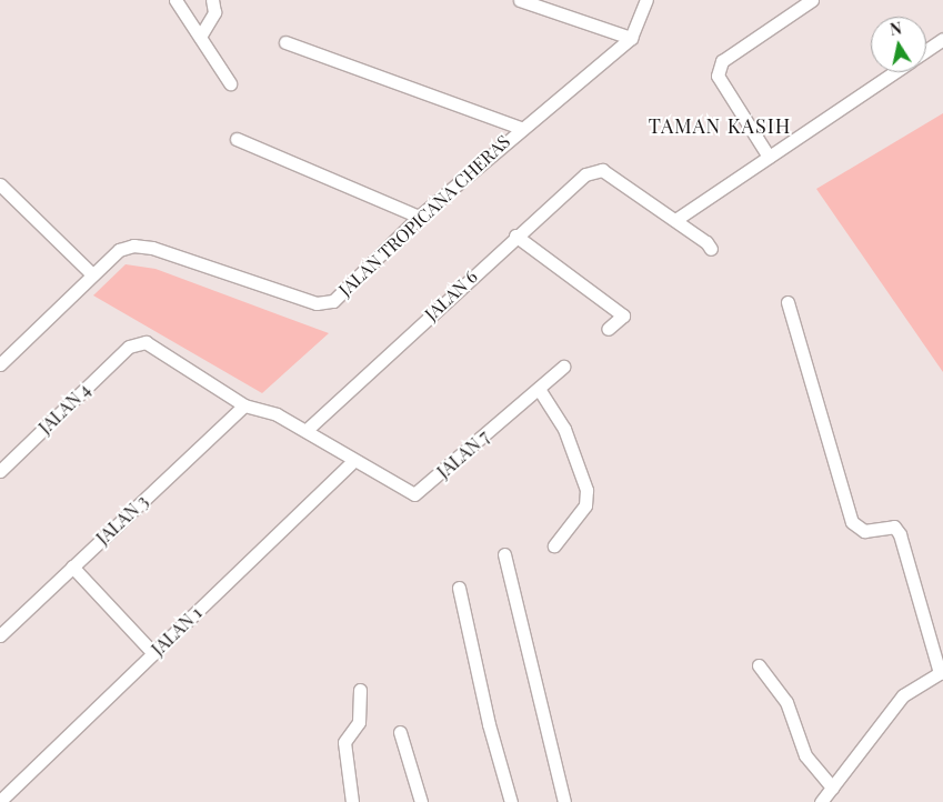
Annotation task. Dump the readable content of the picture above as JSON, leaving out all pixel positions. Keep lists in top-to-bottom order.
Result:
{
  "streets": {
    "street": [
      "JALAN TROPICANA CHERAS",
      "JALAN 6",
      "JALAN 4",
      "JALAN 7",
      "JALAN 3",
      "JALAN 1"
    ]
  },
  "crossings": [
    ["JALAN 4", "JALAN 3"],
    ["JALAN 7", "JALAN 1"]
  ],
  "districts": ["TAMAN KASIH"],
  "north": "top"
}
